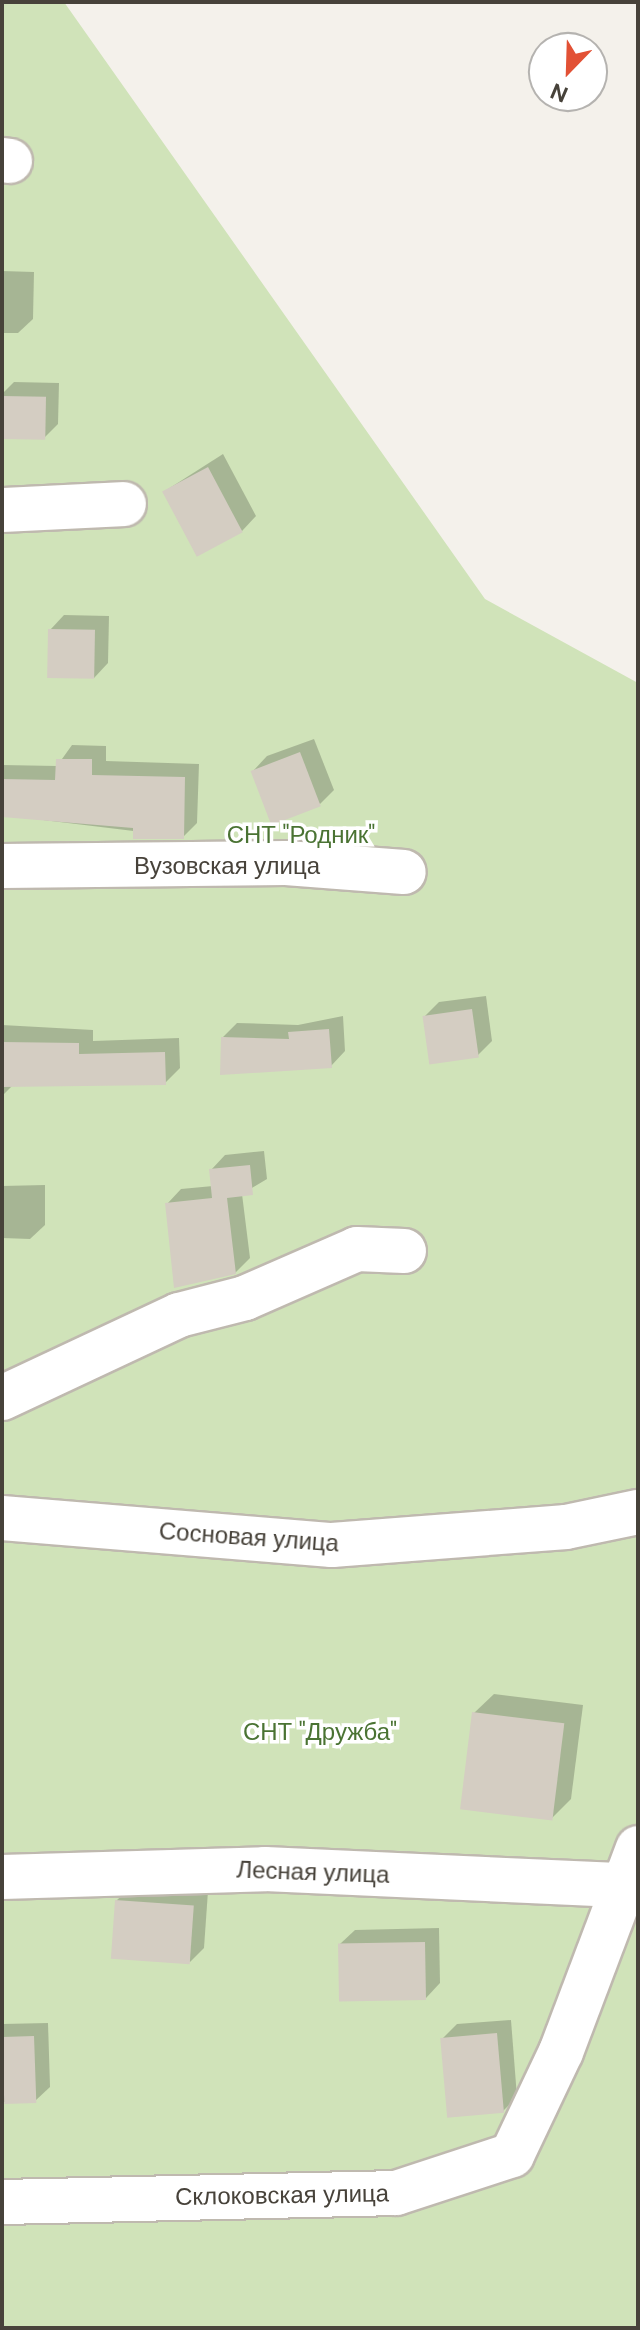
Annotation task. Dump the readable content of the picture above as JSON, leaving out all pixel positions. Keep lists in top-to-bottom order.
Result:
{
  "streets": {
    "street": [
      "Вузовская улица",
      "Сосновая улица",
      "Лесная улица",
      "Склоковская улица"
    ]
  },
  "crossings": [
    ["Лесная улица", "Склоковская улица"]
  ],
  "parks": ["СНТ \"Родник\"", "СНТ \"Дружба\""],
  "north": "bottom left"
}
